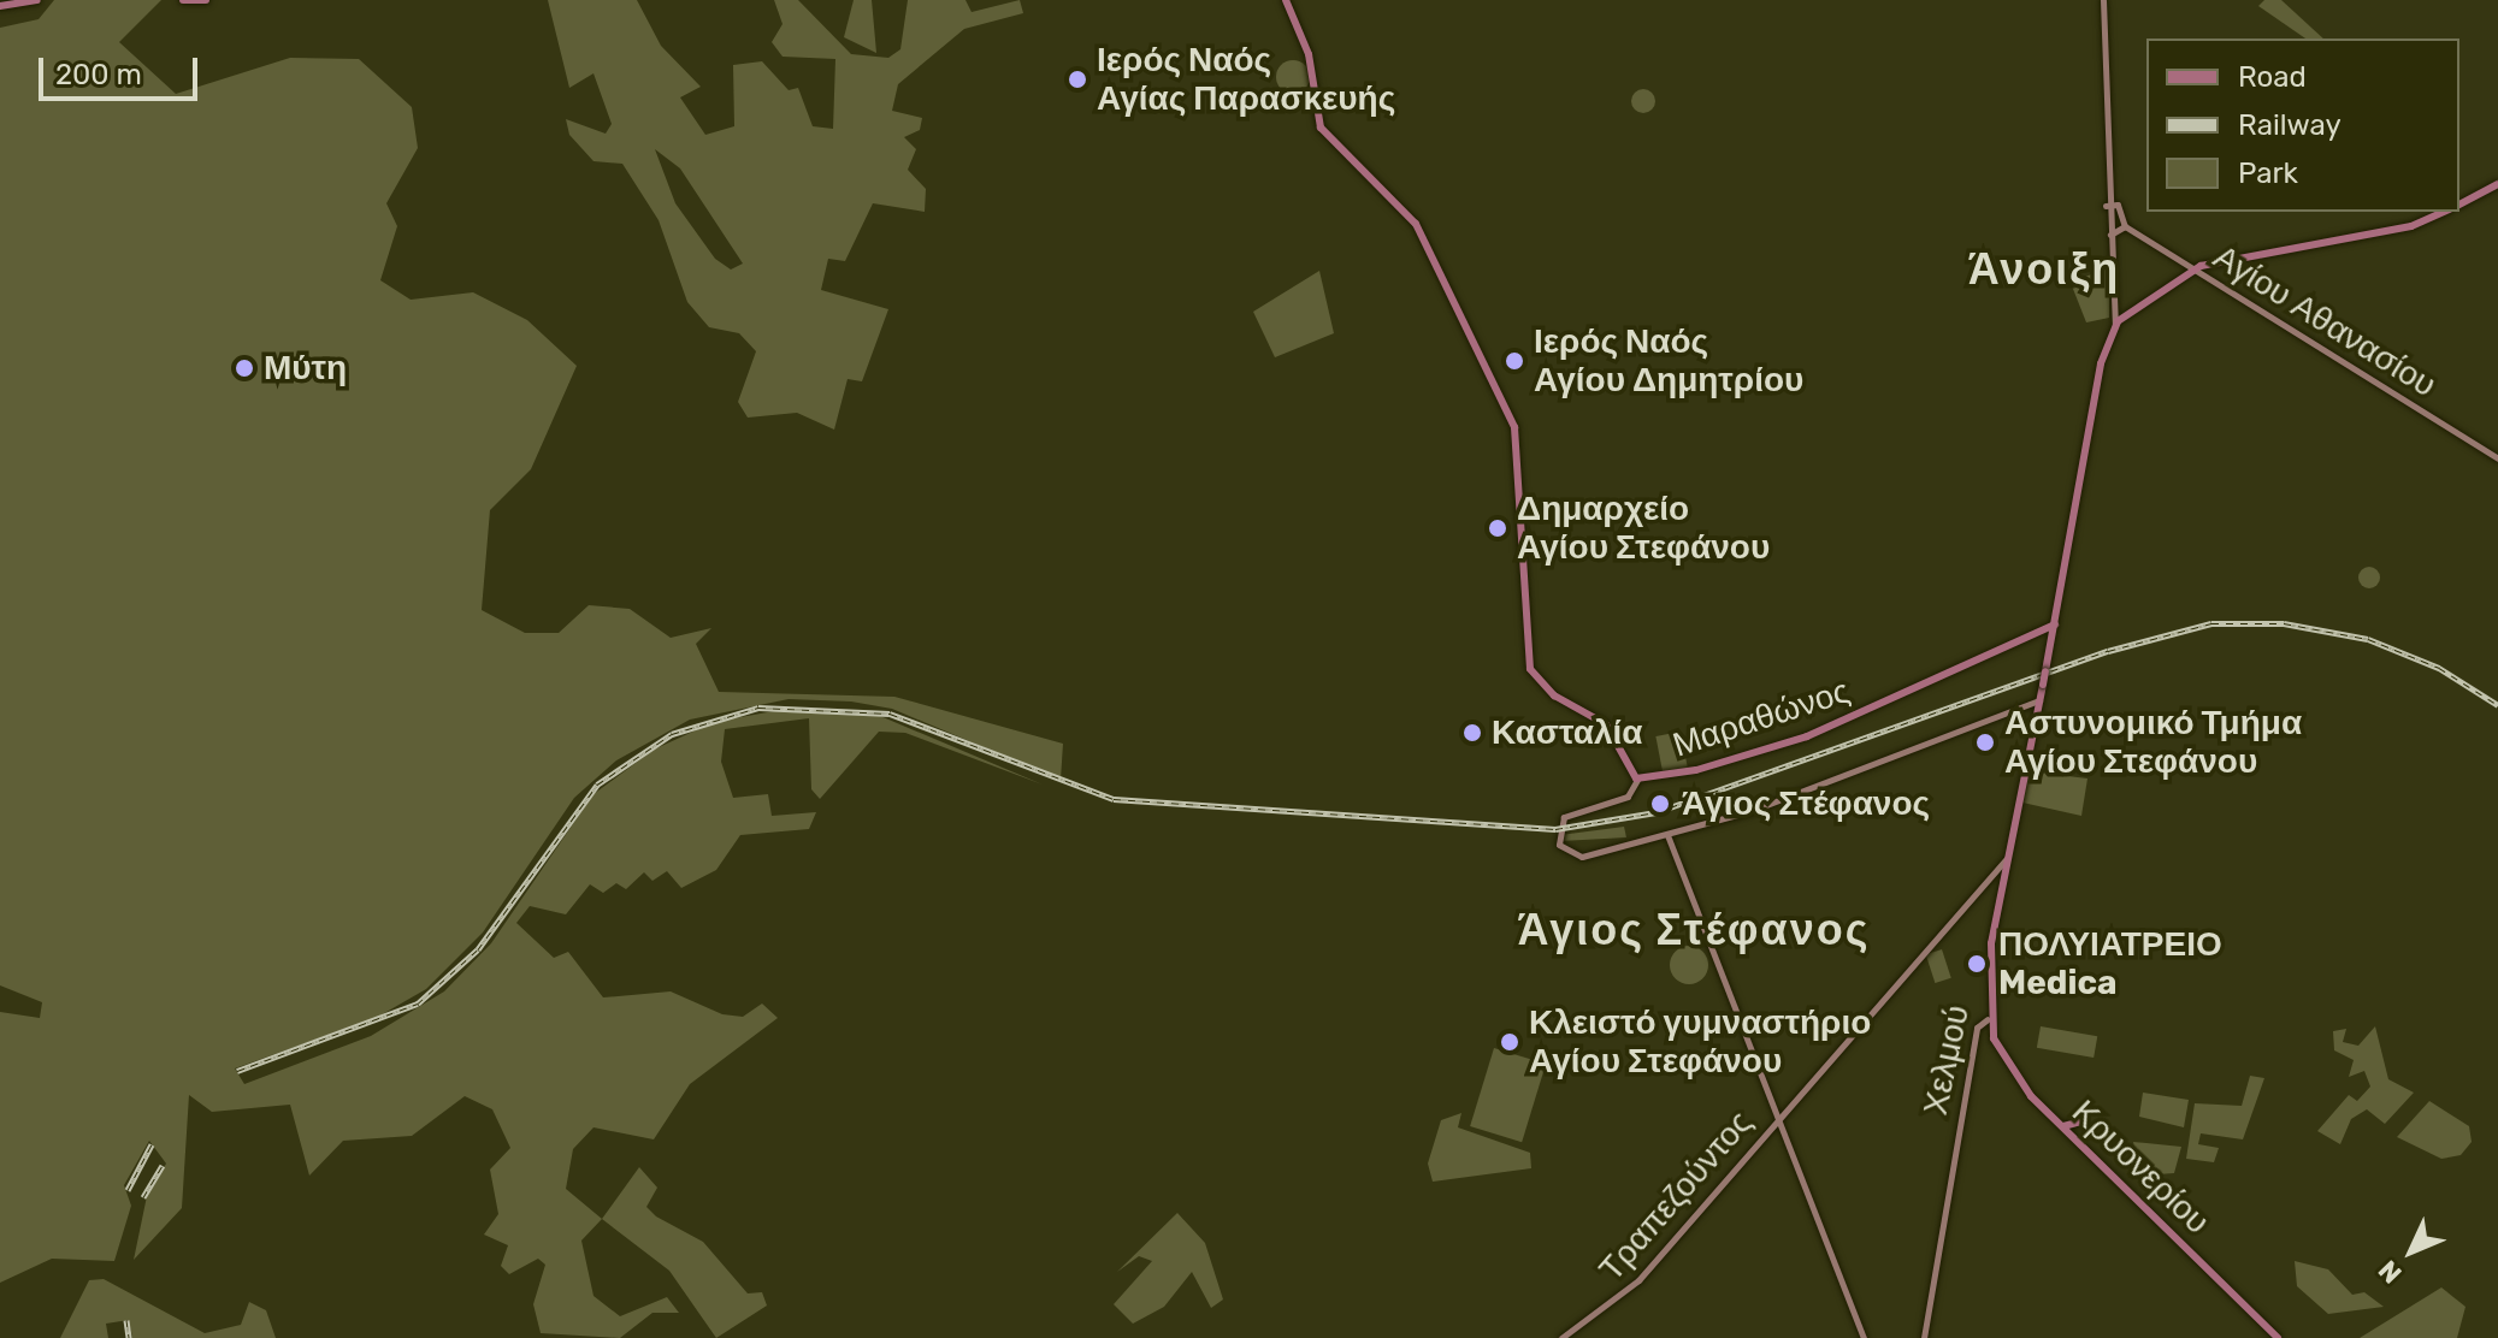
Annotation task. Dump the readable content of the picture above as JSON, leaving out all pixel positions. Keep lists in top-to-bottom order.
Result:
{
  "streets": {
    "main road": ["Μαραθώνος", "Χελμού", "Κρυονερίου"],
    "street": ["Αγίου Αθανασίου", "Τραπεζούντος"]
  },
  "crossings": [
    ["Μαραθώνος", "Χελμού"],
    ["Χελμού", "Κρυονερίου"],
    ["Χελμού", "Τραπεζούντος"]
  ],
  "districts": ["Άνοιξη", "Άγιος Στέφανος"],
  "places": [
    "Ιερός Ναός Αγίας Παρασκευής",
    "Ιερός Ναός Αγίου Δημητρίου",
    "Μύτη",
    "Δημαρχείο Αγίου Στεφάνου",
    "Κασταλία",
    "Αστυνομικό Τμήμα Αγίου Στεφάνου",
    "Άγιος Στέφανος",
    "ΠΟΛΥΙΑΤΡΕΙΟ Medica",
    "Κλειστό γυμναστήριο Αγίου Στεφάνου"
  ],
  "legend": ["Road", "Railway", "Park"],
  "scale_bar": "200 m",
  "north": "bottom left"
}
